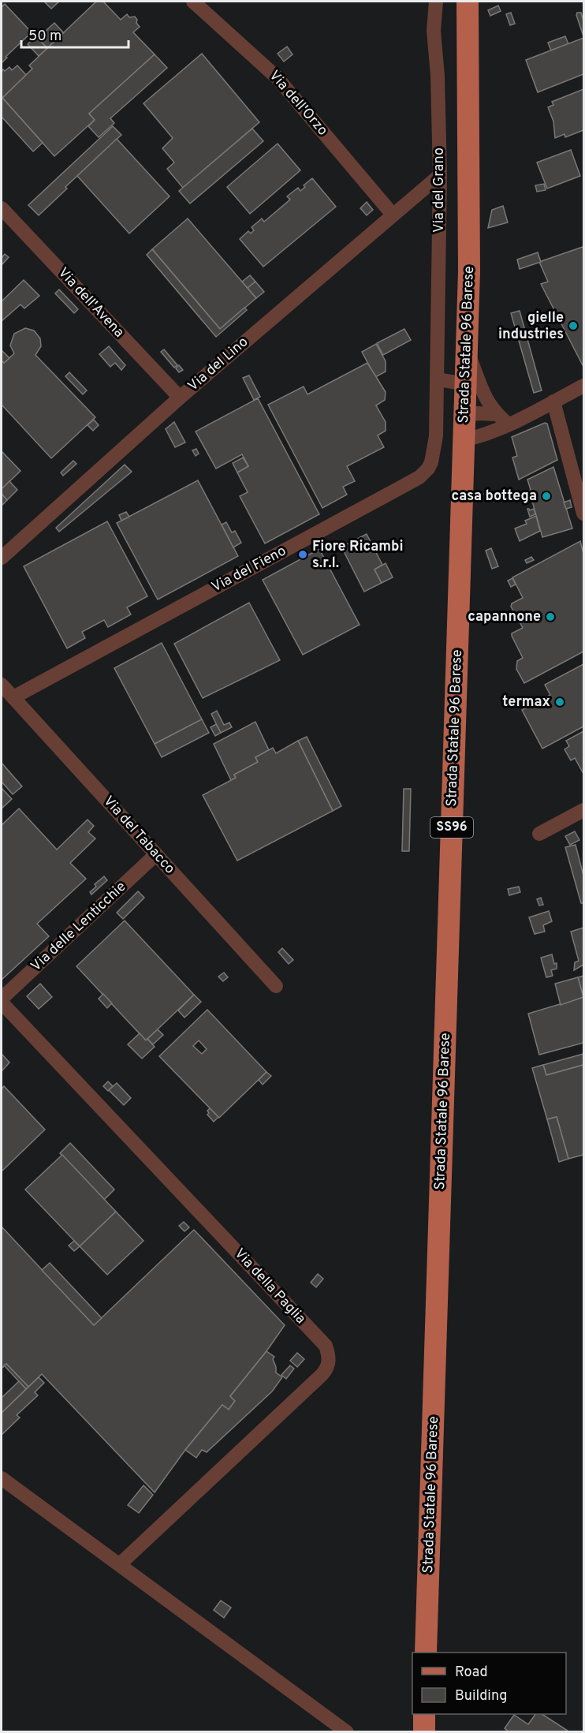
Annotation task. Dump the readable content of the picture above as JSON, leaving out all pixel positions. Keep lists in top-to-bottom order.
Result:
{
  "streets": {
    "main road": ["Strada Statale 96 Barese", "SS96"],
    "street": [
      "Via dell'Orzo",
      "Via del Grano",
      "Via dell'Avena",
      "Via del Lino",
      "Via del Fieno",
      "Via del Tabacco",
      "Via delle Lenticchie",
      "Via della Paglia"
    ]
  },
  "crossings": [
    ["Via dell'Orzo", "Via del Lino"],
    ["Via del Grano", "Via del Lino"],
    ["Via del Grano", "Via del Fieno"],
    ["Via dell'Avena", "Via del Lino"],
    ["Via del Fieno", "Via del Tabacco"],
    ["Via del Tabacco", "Via delle Lenticchie"]
  ],
  "places": [
    "gielle industries",
    "casa bottega",
    "Fiore Ricambi s.r.l.",
    "capannone",
    "termax"
  ],
  "legend": ["Road", "Building"],
  "scale_bar": "50 m"
}
